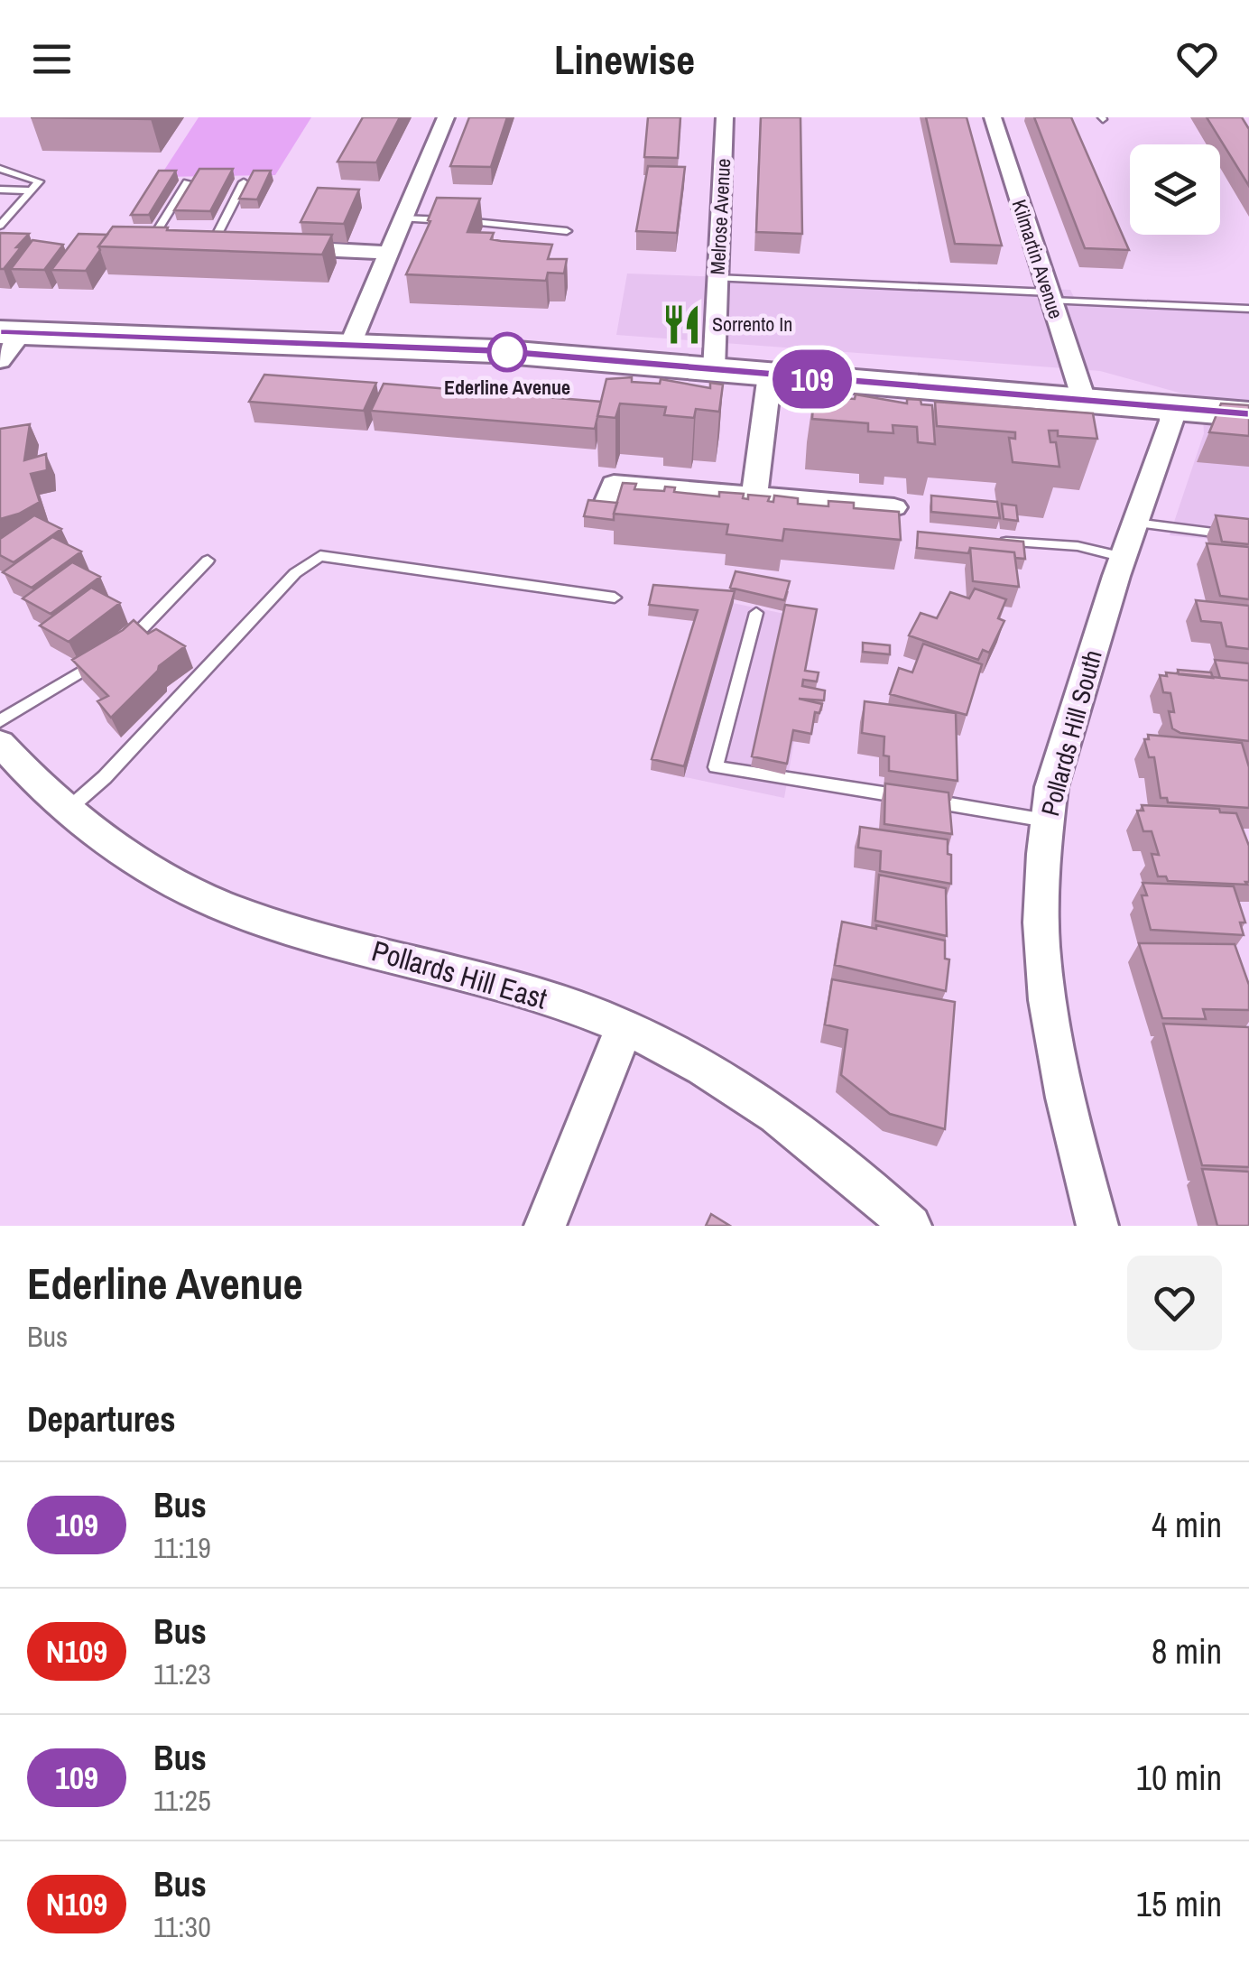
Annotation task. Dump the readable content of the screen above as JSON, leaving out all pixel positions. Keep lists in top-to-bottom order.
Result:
{
  "streets": {
    "street": [
      "Melrose Avenue",
      "Kilmartin Avenue",
      "Pollards Hill South",
      "Pollards Hill East"
    ]
  },
  "places": {
    "restaurant": ["Sorrento In"],
    "other": ["Ederline Avenue"]
  },
  "lines": ["bus line 109"],
  "page": {
    "header": "Linewise",
    "on_map": "109",
    "heading": [
      ["Ederline Avenue", "Bus"],
      "Departures"
    ],
    "list": [
      {
        "mark": "109",
        "name": "Bus",
        "note": "11:19",
        "value": "4 min"
      },
      {
        "mark": "N109",
        "name": "Bus",
        "note": "11:23",
        "value": "8 min"
      },
      {
        "mark": "109",
        "name": "Bus",
        "note": "11:25",
        "value": "10 min"
      },
      {
        "mark": "N109",
        "name": "Bus",
        "note": "11:30",
        "value": "15 min"
      }
    ]
  }
}
